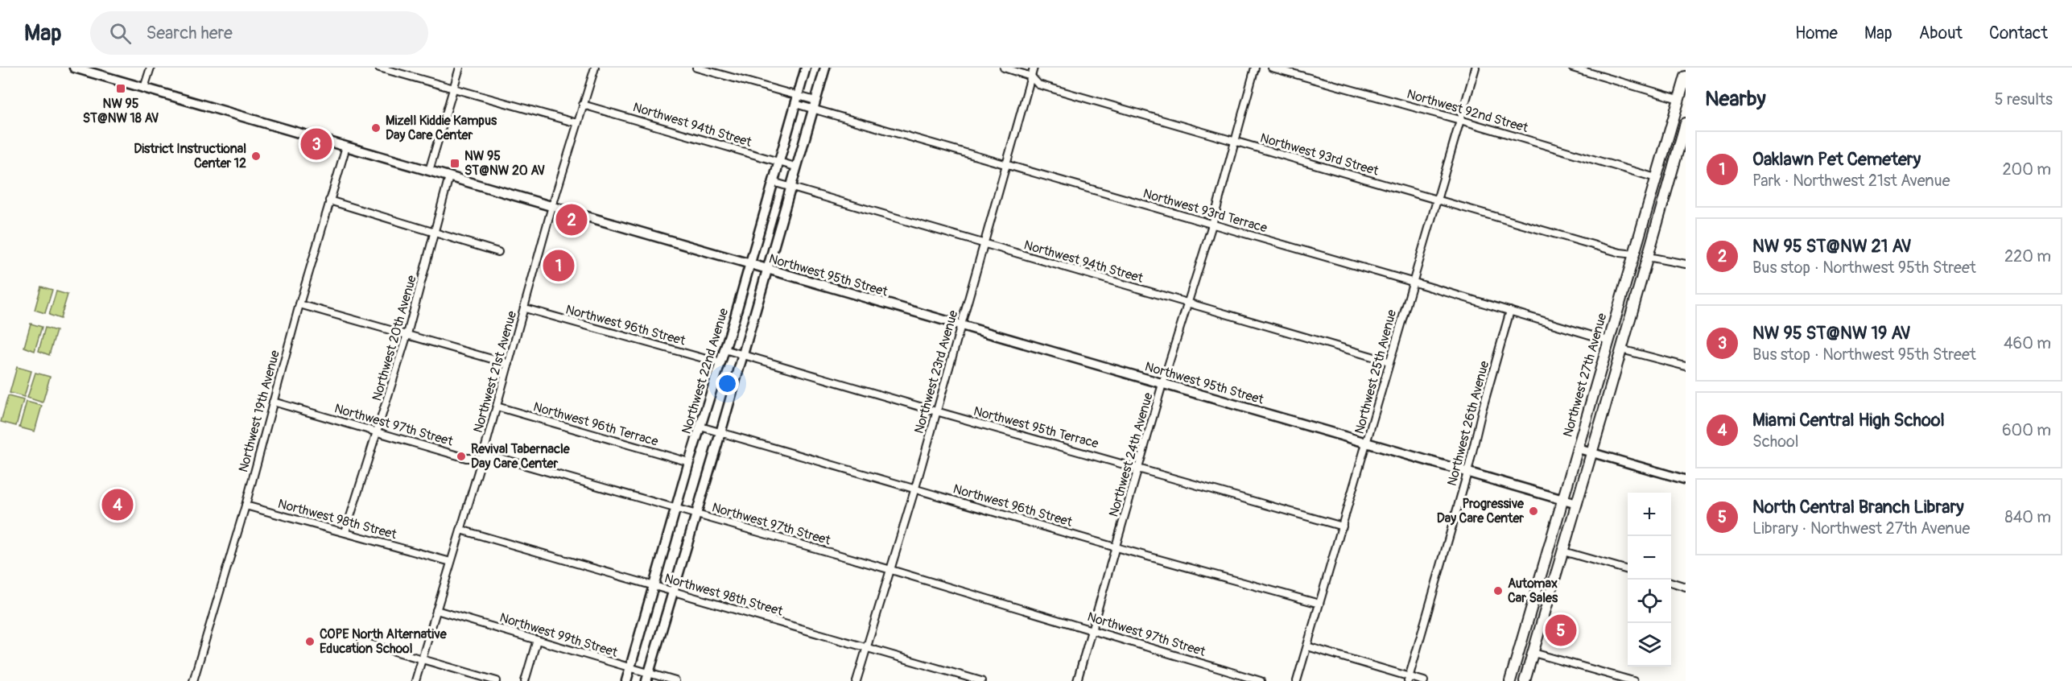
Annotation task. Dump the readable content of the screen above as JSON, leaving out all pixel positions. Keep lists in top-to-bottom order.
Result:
{
  "streets": {
    "main road": ["Northwest 95th Street", "Northwest 22nd Avenue", "Northwest 27th Avenue"],
    "street": [
      "Northwest 92nd Street",
      "Northwest 94th Street",
      "Northwest 93rd Street",
      "Northwest 93rd Terrace",
      "Northwest 96th Street",
      "Northwest 20th Avenue",
      "Northwest 21st Avenue",
      "Northwest 23rd Avenue",
      "Northwest 25th Avenue",
      "Northwest 19th Avenue",
      "Northwest 26th Avenue",
      "Northwest 96th Terrace",
      "Northwest 97th Street",
      "Northwest 95th Terrace",
      "Northwest 24th Avenue",
      "Northwest 98th Street",
      "Northwest 99th Street"
    ]
  },
  "crossings": [
    ["Northwest 92nd Street", "Northwest 25th Avenue"],
    ["Northwest 92nd Street", "Northwest 27th Avenue"],
    ["Northwest 94th Street", "Northwest 22nd Avenue"],
    ["Northwest 94th Street", "Northwest 21st Avenue"],
    ["Northwest 94th Street", "Northwest 23rd Avenue"],
    ["Northwest 94th Street", "Northwest 25th Avenue"],
    ["Northwest 94th Street", "Northwest 24th Avenue"],
    ["Northwest 93rd Street", "Northwest 23rd Avenue"],
    ["Northwest 93rd Street", "Northwest 25th Avenue"],
    ["Northwest 93rd Street", "Northwest 27th Avenue"],
    ["Northwest 93rd Street", "Northwest 24th Avenue"],
    ["Northwest 93rd Terrace", "Northwest 22nd Avenue"],
    ["Northwest 93rd Terrace", "Northwest 23rd Avenue"],
    ["Northwest 93rd Terrace", "Northwest 25th Avenue"],
    ["Northwest 93rd Terrace", "Northwest 27th Avenue"],
    ["Northwest 93rd Terrace", "Northwest 26th Avenue"],
    ["Northwest 93rd Terrace", "Northwest 24th Avenue"],
    ["Northwest 95th Street", "Northwest 20th Avenue"],
    ["Northwest 95th Street", "Northwest 22nd Avenue"],
    ["Northwest 95th Street", "Northwest 21st Avenue"],
    ["Northwest 95th Street", "Northwest 23rd Avenue"],
    ["Northwest 95th Street", "Northwest 25th Avenue"],
    ["Northwest 95th Street", "Northwest 27th Avenue"],
    ["Northwest 95th Street", "Northwest 19th Avenue"],
    ["Northwest 95th Street", "Northwest 26th Avenue"],
    ["Northwest 95th Street", "Northwest 24th Avenue"],
    ["Northwest 96th Street", "Northwest 22nd Avenue"],
    ["Northwest 96th Street", "Northwest 21st Avenue"],
    ["Northwest 96th Street", "Northwest 23rd Avenue"],
    ["Northwest 96th Street", "Northwest 25th Avenue"],
    ["Northwest 96th Street", "Northwest 24th Avenue"],
    ["Northwest 20th Avenue", "Northwest 97th Street"],
    ["Northwest 20th Avenue", "Northwest 98th Street"],
    ["Northwest 22nd Avenue", "Northwest 96th Terrace"],
    ["Northwest 22nd Avenue", "Northwest 97th Street"],
    ["Northwest 22nd Avenue", "Northwest 95th Terrace"],
    ["Northwest 22nd Avenue", "Northwest 98th Street"],
    ["Northwest 22nd Avenue", "Northwest 99th Street"],
    ["Northwest 21st Avenue", "Northwest 96th Terrace"],
    ["Northwest 21st Avenue", "Northwest 97th Street"],
    ["Northwest 21st Avenue", "Northwest 98th Street"],
    ["Northwest 21st Avenue", "Northwest 99th Street"],
    ["Northwest 23rd Avenue", "Northwest 97th Street"],
    ["Northwest 23rd Avenue", "Northwest 95th Terrace"],
    ["Northwest 23rd Avenue", "Northwest 98th Street"],
    ["Northwest 25th Avenue", "Northwest 95th Terrace"],
    ["Northwest 19th Avenue", "Northwest 97th Street"],
    ["Northwest 19th Avenue", "Northwest 98th Street"],
    ["Northwest 97th Street", "Northwest 24th Avenue"],
    ["Northwest 95th Terrace", "Northwest 24th Avenue"]
  ],
  "places": {
    "transit": ["NW 95 ST@NW 18 AV", "NW 95 ST@NW 20 AV"],
    "other": [
      "Mizell Kiddie Kampus Day Care Center",
      "District Instructional Center 12",
      "Revival Tabernacle Day Care Center",
      "Progressive Day Care Center",
      "Automax Car Sales",
      "COPE North Alternative Education School"
    ]
  },
  "page": {
    "header": "Map",
    "search": "Search here",
    "nav": [
      "Home",
      "Map",
      "About",
      "Contact"
    ],
    "heading": ["Nearby", "5 results"],
    "pins": [
      "3",
      "2",
      "1",
      "4",
      "5"
    ],
    "list": [
      {
        "mark": "1",
        "name": "Oaklawn Pet Cemetery",
        "note": "Park · Northwest 21st Avenue",
        "value": "200 m"
      },
      {
        "mark": "2",
        "name": "NW 95 ST@NW 21 AV",
        "note": "Bus stop · Northwest 95th Street",
        "value": "220 m"
      },
      {
        "mark": "3",
        "name": "NW 95 ST@NW 19 AV",
        "note": "Bus stop · Northwest 95th Street",
        "value": "460 m"
      },
      {
        "mark": "4",
        "name": "Miami Central High School",
        "note": "School",
        "value": "600 m"
      },
      {
        "mark": "5",
        "name": "North Central Branch Library",
        "note": "Library · Northwest 27th Avenue",
        "value": "840 m"
      }
    ],
    "map_buttons": ["+", "−"]
  }
}
